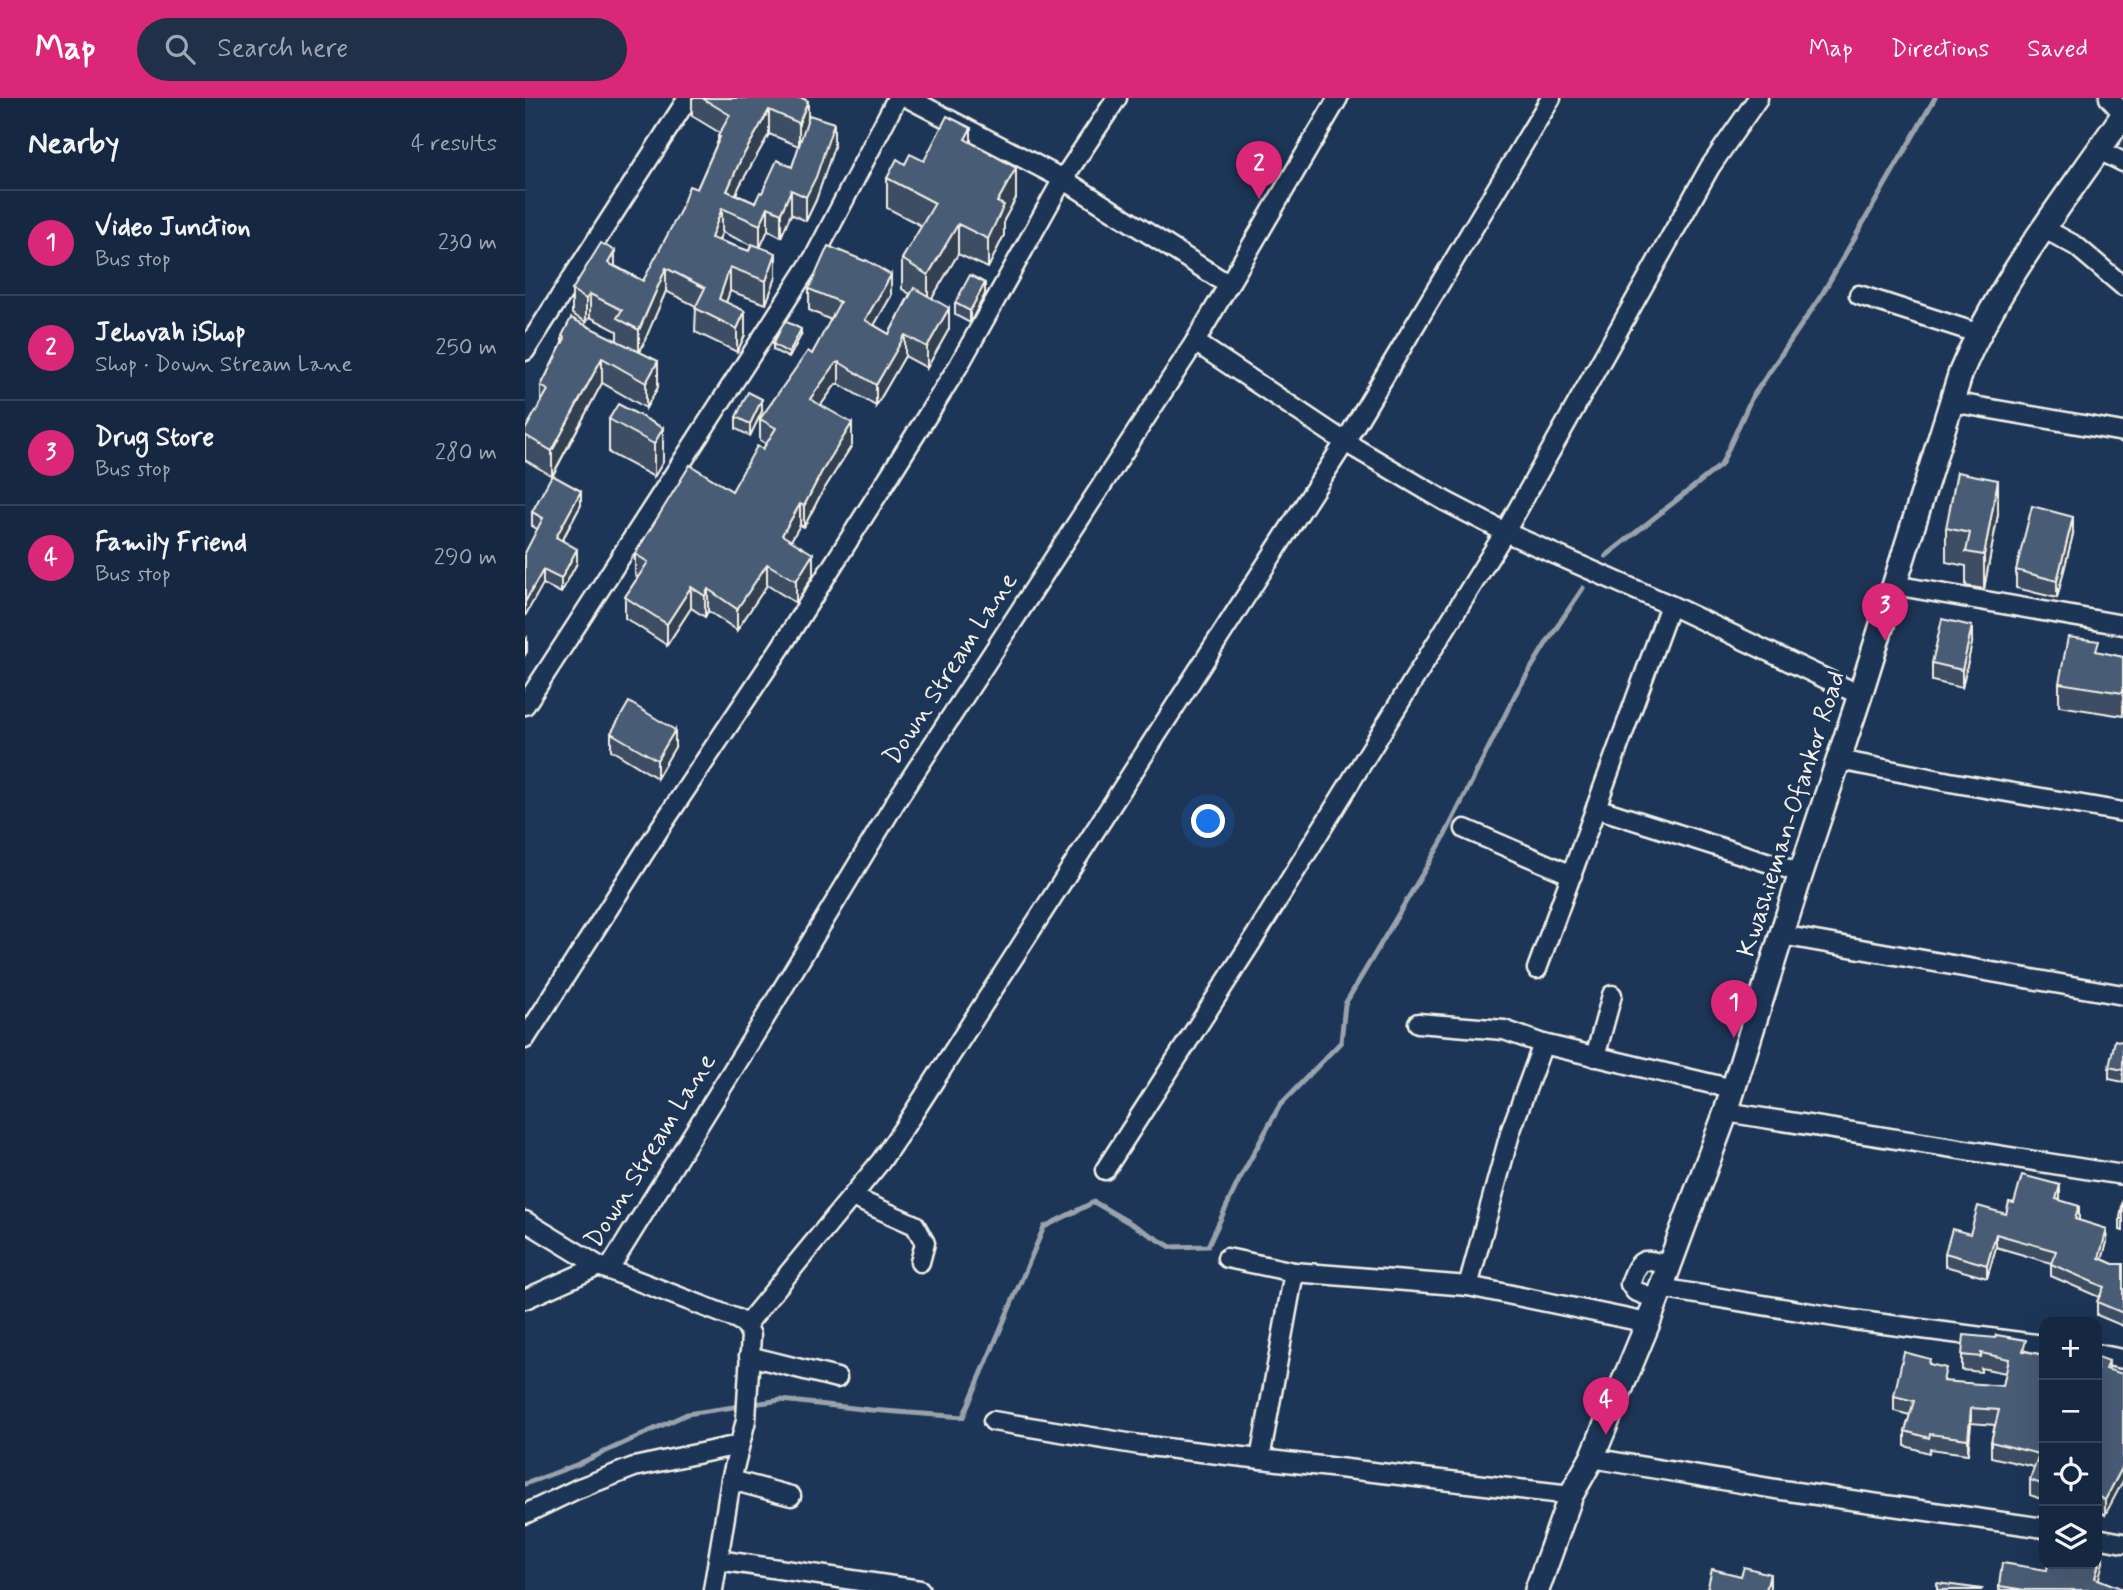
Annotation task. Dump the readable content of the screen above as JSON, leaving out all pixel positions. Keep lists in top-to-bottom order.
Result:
{
  "streets": {
    "main road": ["Kwashieman-Ofankor Road"],
    "street": ["Down Stream Lane"]
  },
  "page": {
    "header": "Map",
    "search": "Search here",
    "nav": ["Map", "Directions", "Saved"],
    "heading": ["Nearby", "4 results"],
    "pins": [
      "2",
      "3",
      "1",
      "4"
    ],
    "list": [
      {
        "mark": "1",
        "name": "Video Junction",
        "note": "Bus stop",
        "value": "230 m"
      },
      {
        "mark": "2",
        "name": "Jehovah iShop",
        "note": "Shop · Down Stream Lane",
        "value": "250 m"
      },
      {
        "mark": "3",
        "name": "Drug Store",
        "note": "Bus stop",
        "value": "280 m"
      },
      {
        "mark": "4",
        "name": "Family Friend",
        "note": "Bus stop",
        "value": "290 m"
      }
    ],
    "map_buttons": ["+", "−"]
  }
}
